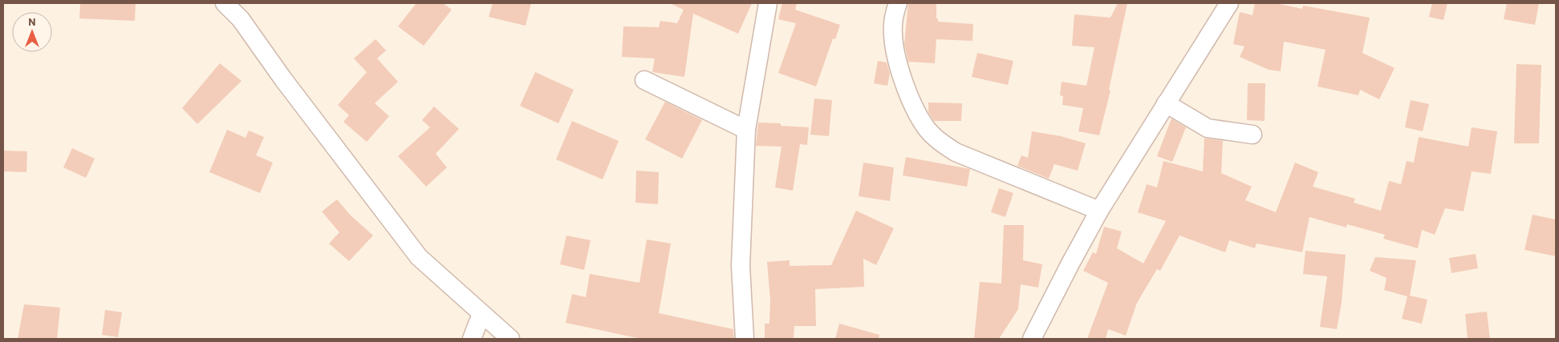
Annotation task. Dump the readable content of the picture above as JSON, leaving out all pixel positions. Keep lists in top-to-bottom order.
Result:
{
  "north": "top"
}
